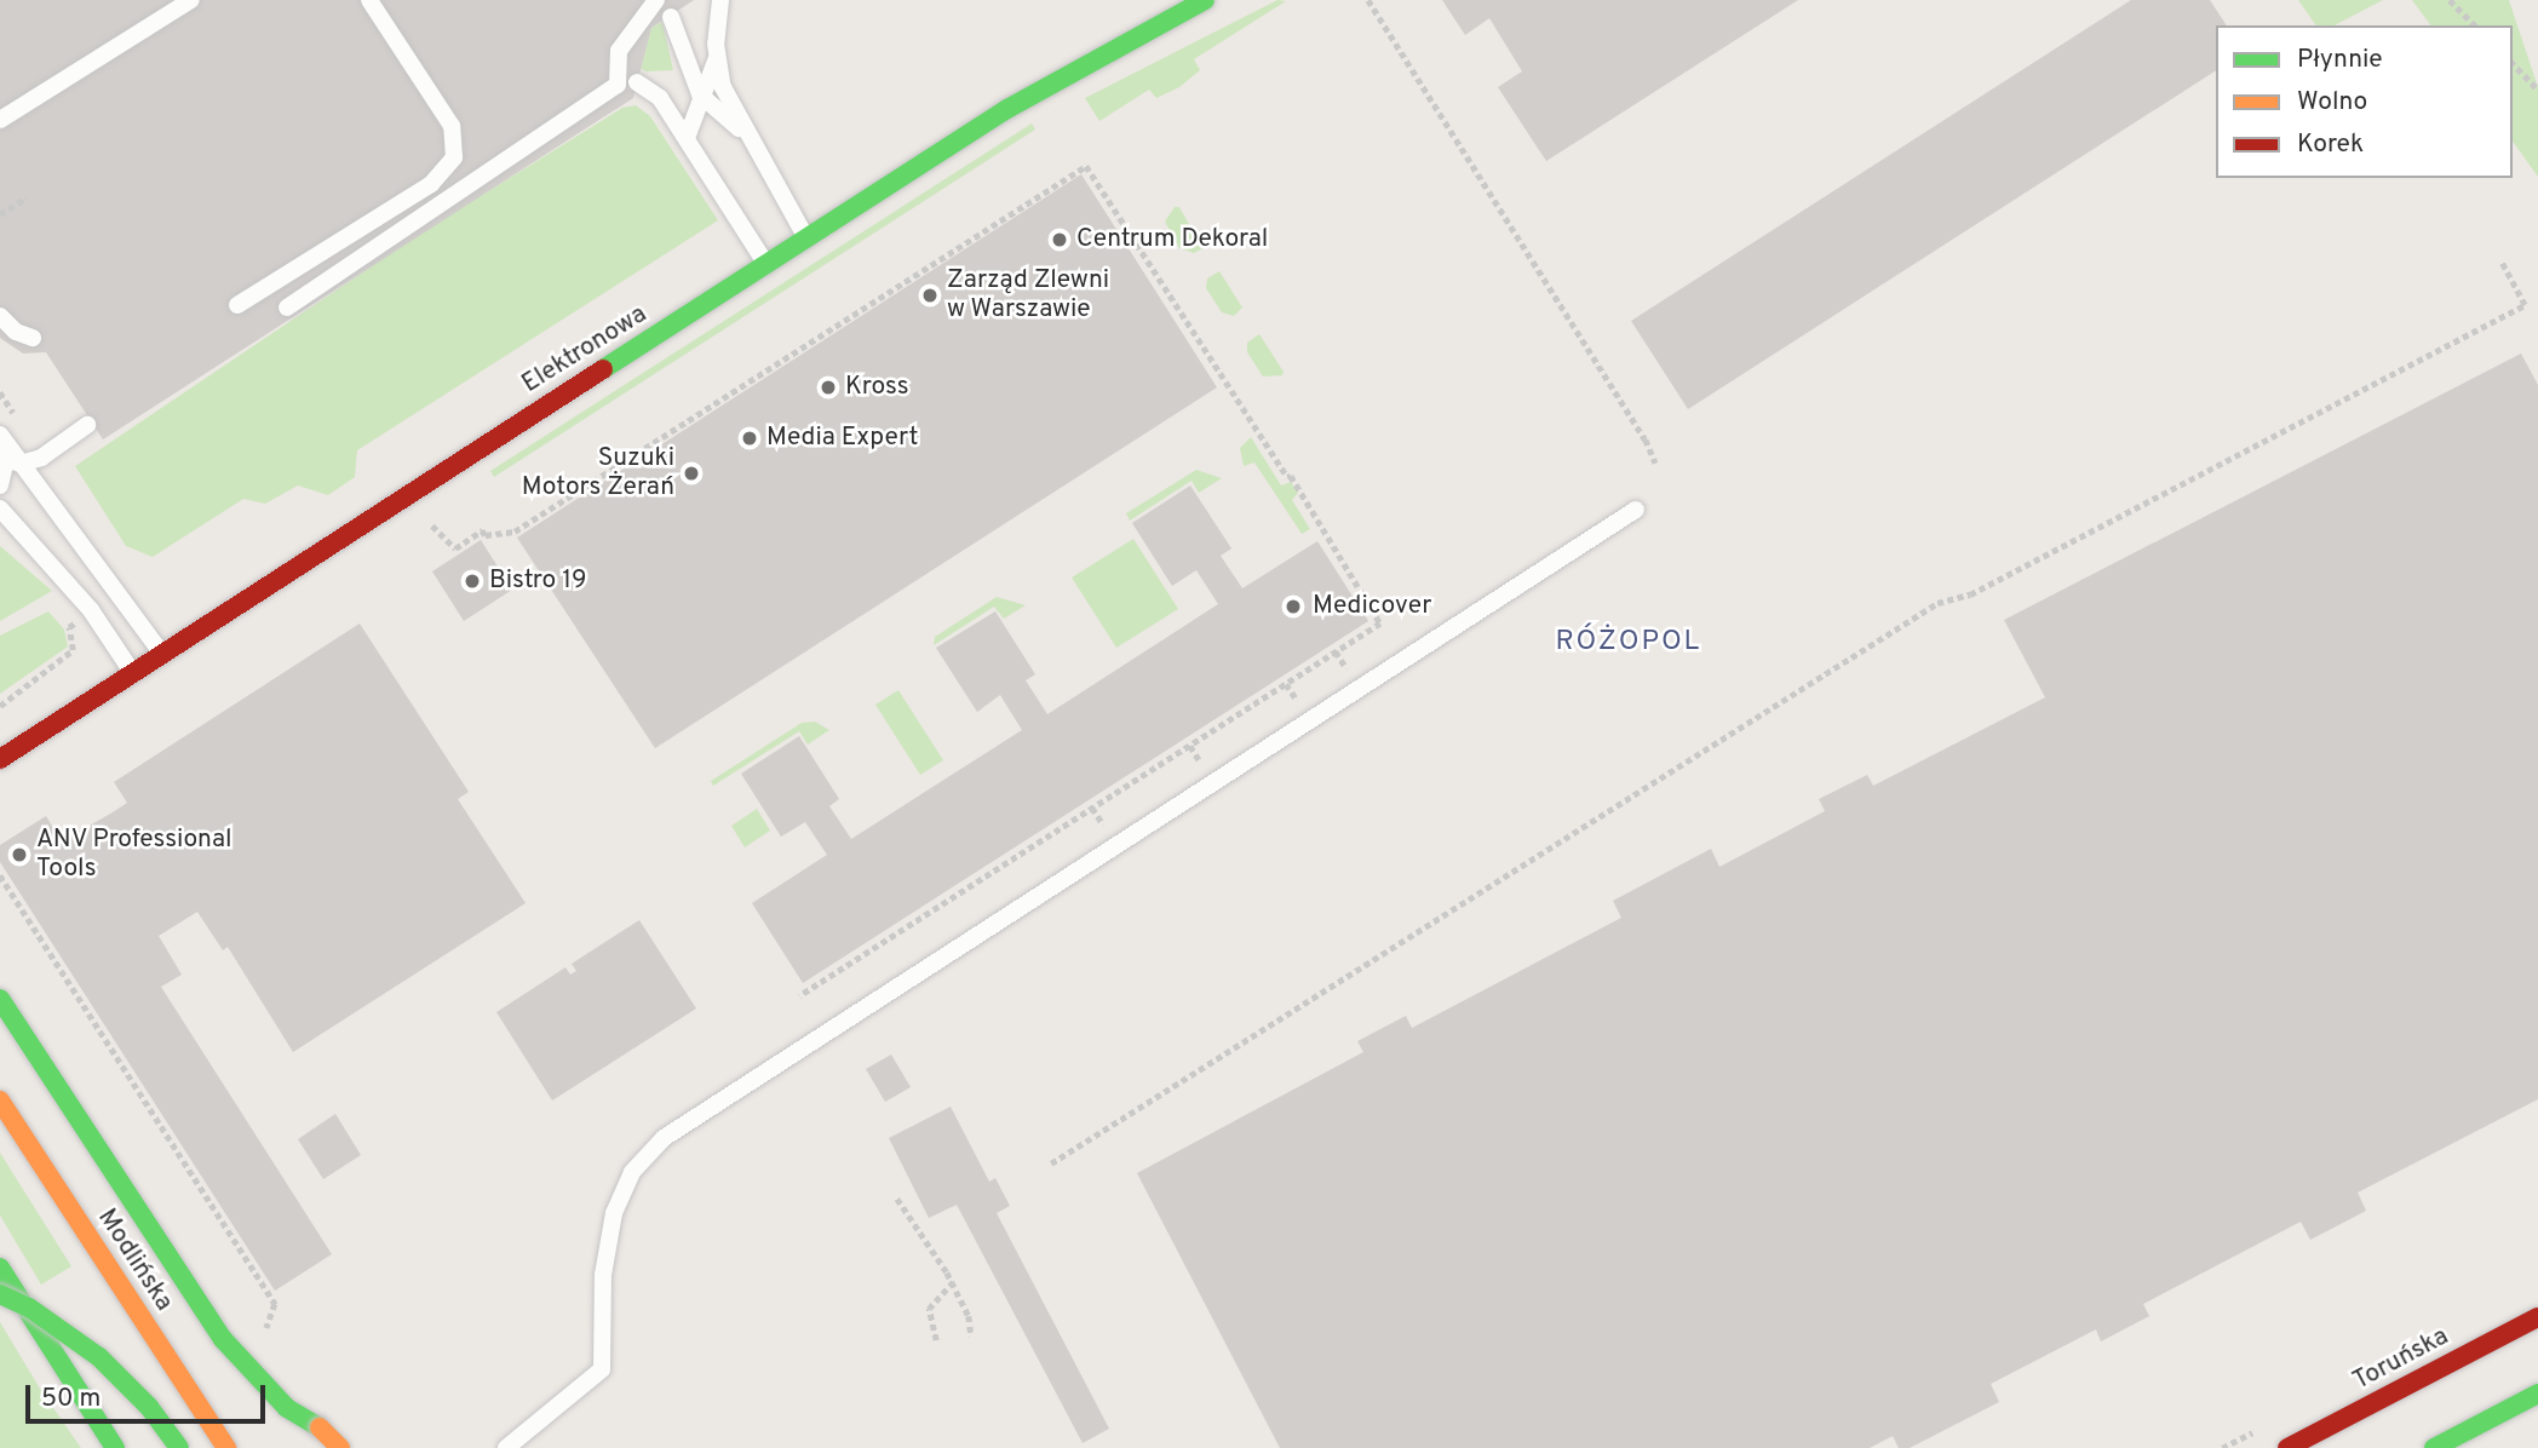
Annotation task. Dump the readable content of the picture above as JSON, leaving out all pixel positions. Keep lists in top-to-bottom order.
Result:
{
  "streets": {
    "main road": ["Elektronowa", "Modlińska", "Toruńska"]
  },
  "districts": ["RÓŻOPOL"],
  "places": [
    "Centrum Dekoral",
    "Zarząd Zlewni w Warszawie",
    "Kross",
    "Media Expert",
    "Suzuki Motors Żerań",
    "Bistro 19",
    "Medicover",
    "ANV Professional Tools"
  ],
  "legend": ["Płynnie", "Wolno", "Korek"],
  "scale_bar": "50 m"
}
